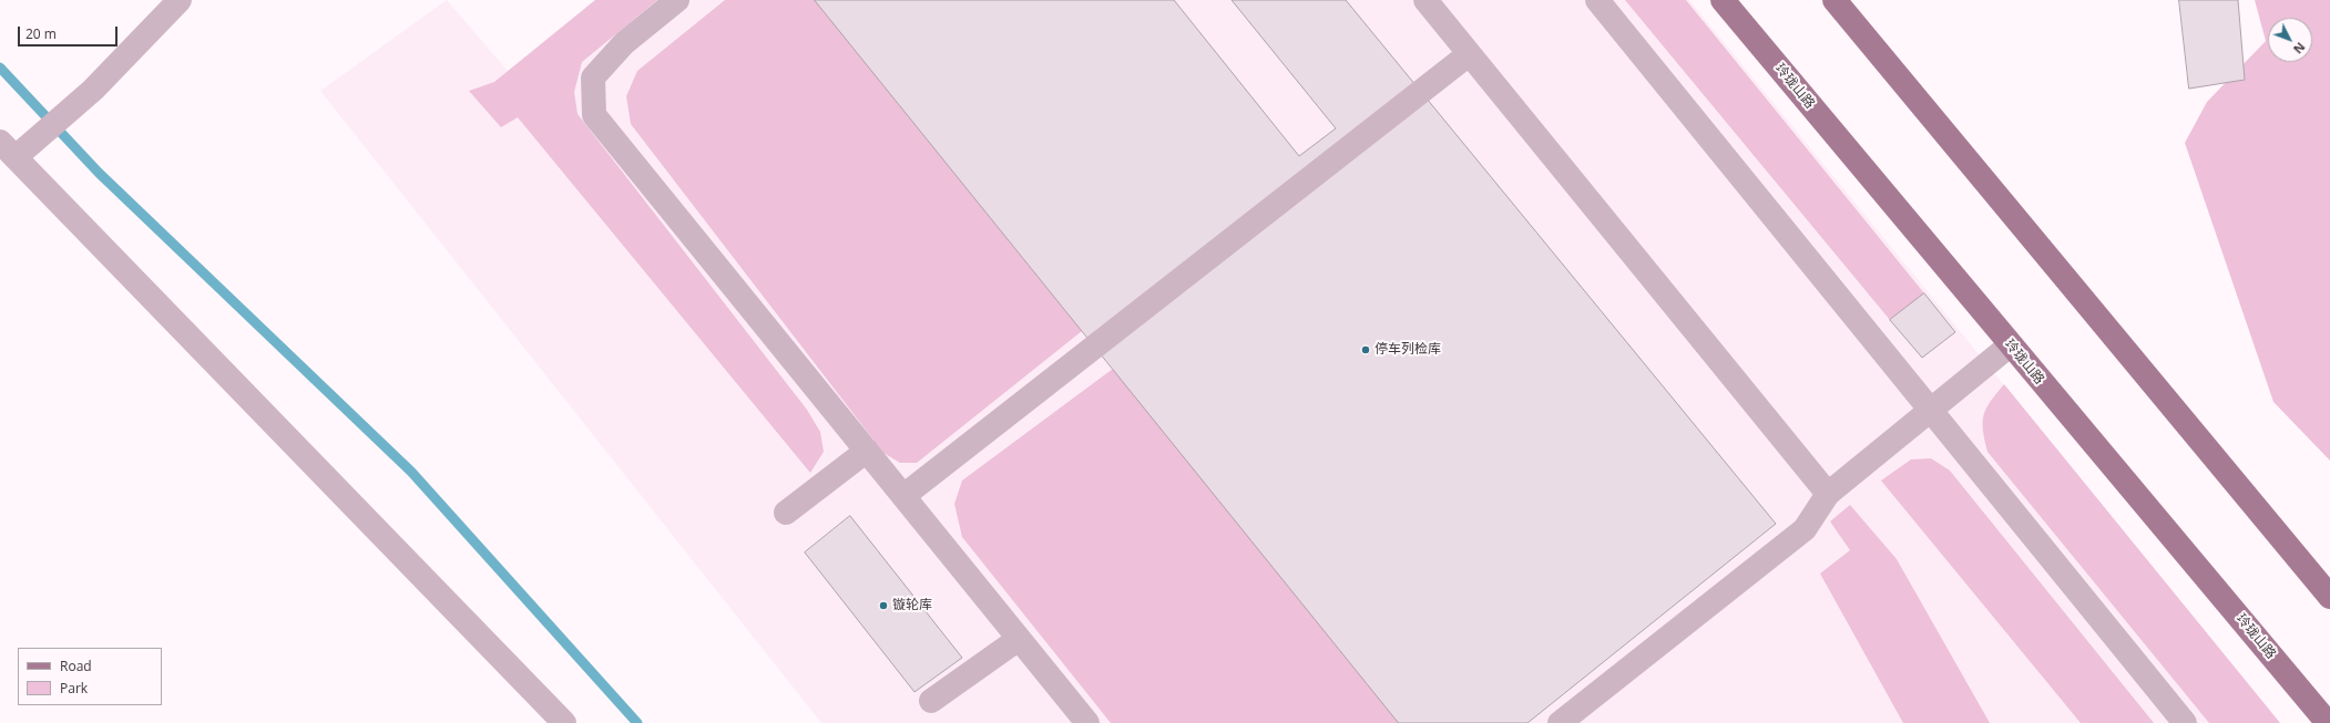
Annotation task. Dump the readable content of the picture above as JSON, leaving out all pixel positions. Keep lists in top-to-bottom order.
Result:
{
  "streets": {
    "main road": ["玲珑山路"]
  },
  "places": ["停车列检库", "镟轮库"],
  "legend": ["Road", "Park"],
  "scale_bar": "20 m",
  "north": "bottom right"
}
